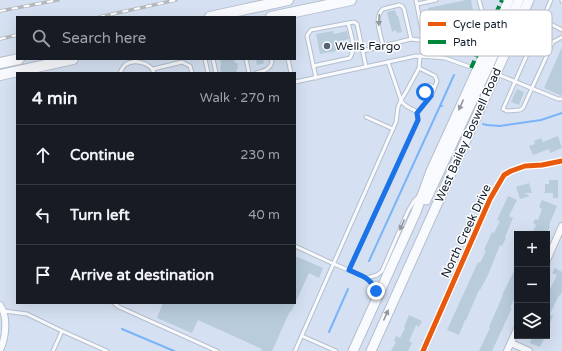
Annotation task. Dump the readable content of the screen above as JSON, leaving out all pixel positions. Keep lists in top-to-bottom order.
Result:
{
  "streets": {
    "main road": ["West Bailey Boswell Road"],
    "street": ["North Creek Drive"]
  },
  "places": ["Wells Fargo"],
  "legend": ["Cycle path", "Path"],
  "page": {
    "search": "Search here",
    "heading": ["4 min", "Walk · 270 m"],
    "list": [
      ["Continue", "230 m"],
      ["Turn left", "40 m"],
      "Arrive at destination"
    ],
    "map_buttons": ["+", "−"]
  }
}
